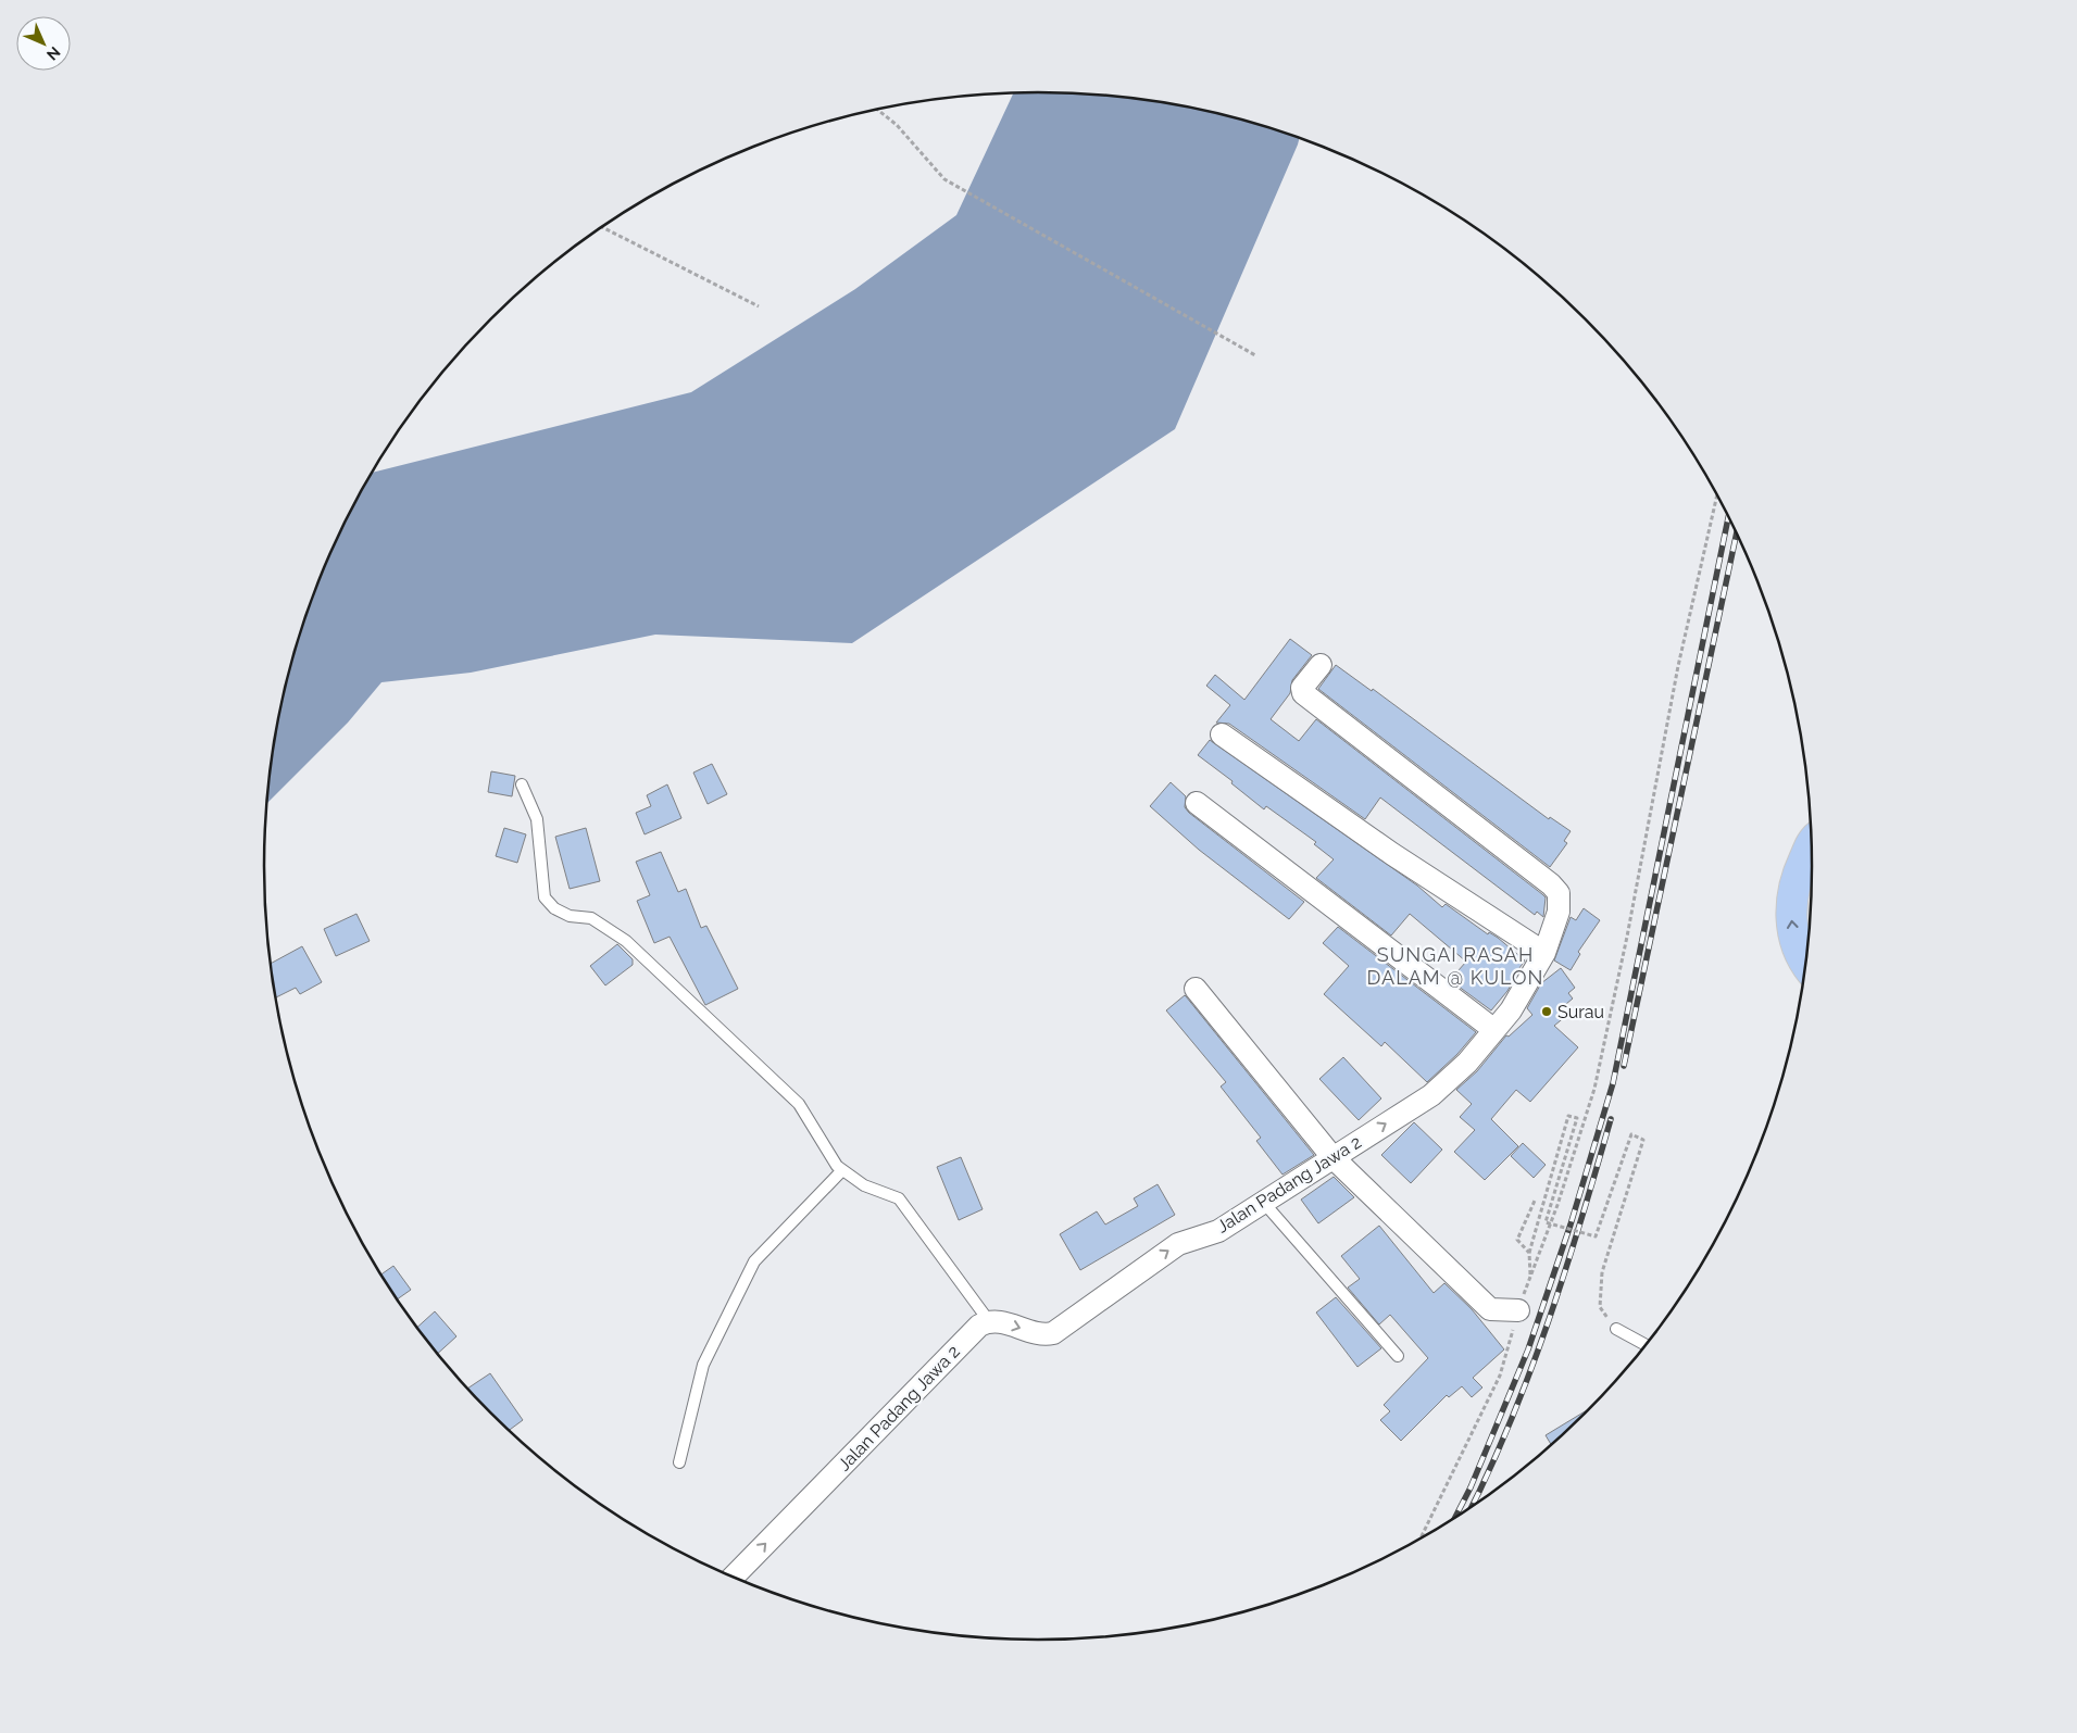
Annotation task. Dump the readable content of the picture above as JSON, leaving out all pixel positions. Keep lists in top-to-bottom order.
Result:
{
  "streets": {
    "street": ["Jalan Padang Jawa 2"]
  },
  "one_way": ["Jalan Padang Jawa 2"],
  "districts": ["SUNGAI RASAH DALAM @ KULON"],
  "places": ["Surau"],
  "north": "bottom right"
}
